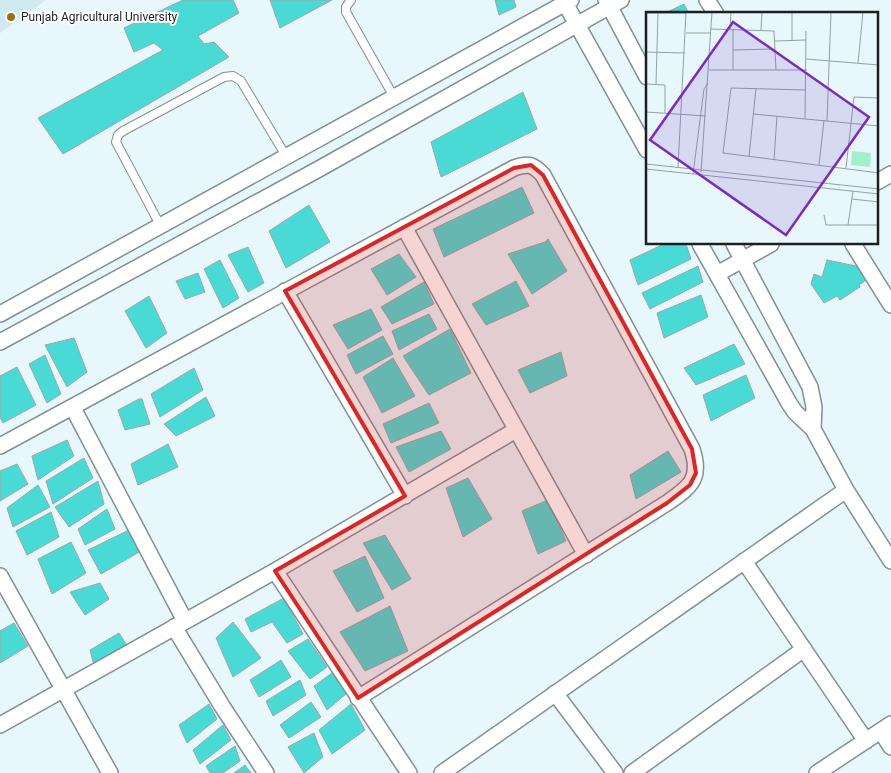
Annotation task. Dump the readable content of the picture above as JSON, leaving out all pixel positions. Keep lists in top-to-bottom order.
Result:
{
  "places": ["Punjab Agricultural University"]
}
